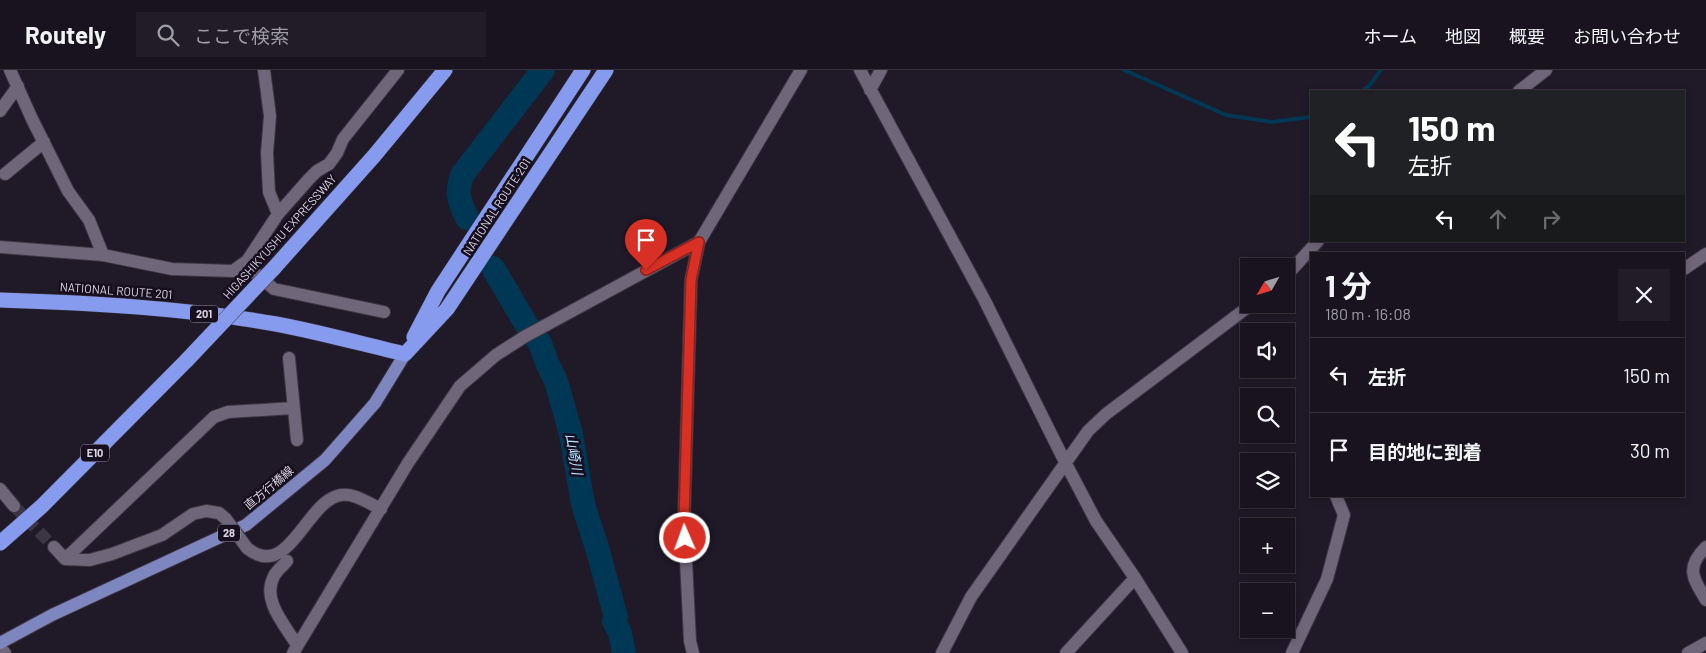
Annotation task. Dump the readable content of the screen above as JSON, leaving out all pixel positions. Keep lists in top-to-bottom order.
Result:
{
  "streets": {
    "highway": [
      "NATIONAL ROUTE 201",
      "HIGASHIKYUSHU EXPRESSWAY",
      "201",
      "E10"
    ],
    "main road": ["直方行橋線", "28"]
  },
  "crossings": [
    ["NATIONAL ROUTE 201", "直方行橋線"]
  ],
  "water": ["山崎川"],
  "north": "bottom left",
  "page": {
    "header": "Routely",
    "search": "ここで検索",
    "nav": [
      "ホーム",
      "地図",
      "概要",
      "お問い合わせ"
    ],
    "turn": ["150 m", "左折"],
    "heading": ["1 分", "180 m · 16:08"],
    "map_buttons": ["+", "−"],
    "list": [
      {
        "name": "左折",
        "value": "150 m"
      },
      {
        "name": "目的地に到着",
        "value": "30 m"
      }
    ]
  }
}
